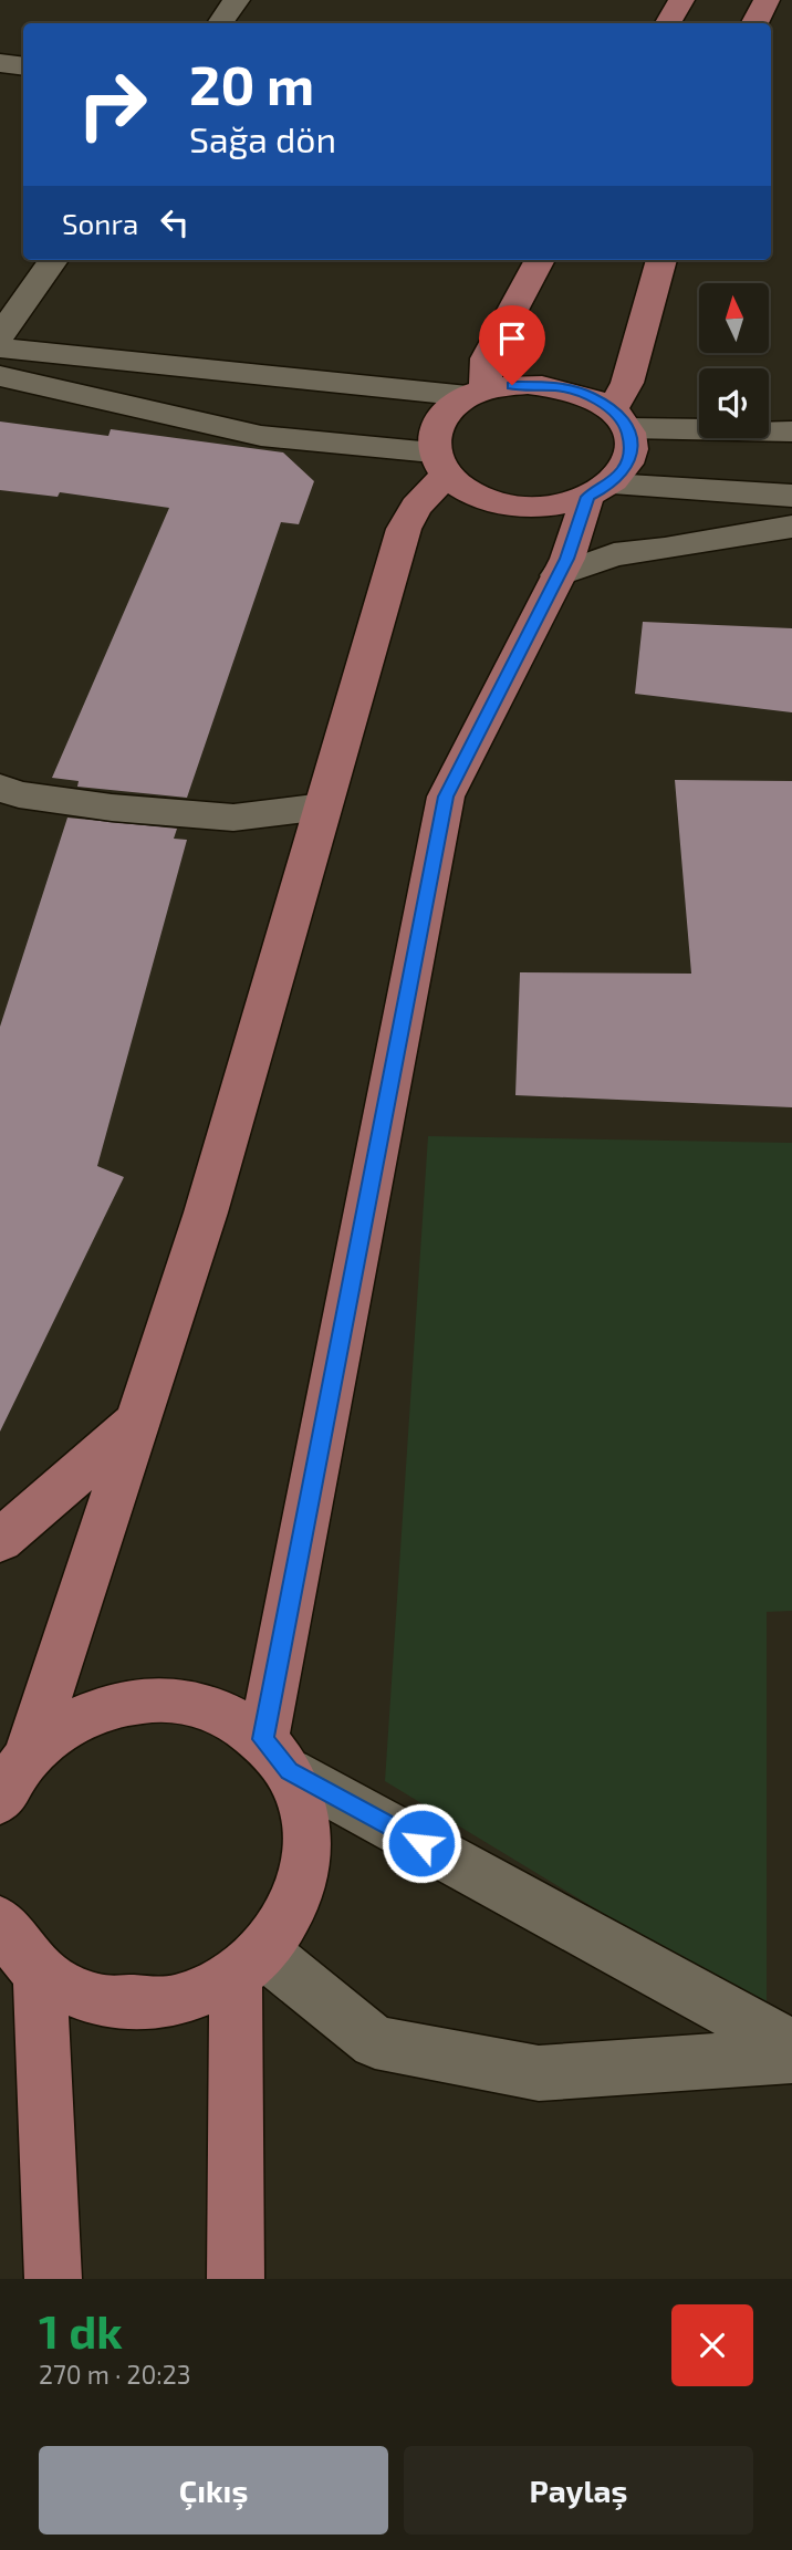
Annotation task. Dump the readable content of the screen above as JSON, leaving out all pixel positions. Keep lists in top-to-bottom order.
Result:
{
  "north": "top",
  "page": {
    "turn": ["20 m", "Sağa dön"],
    "then": "Sonra",
    "heading": ["1 dk", "270 m · 20:23"],
    "buttons": ["Çıkış", "Paylaş"]
  }
}
